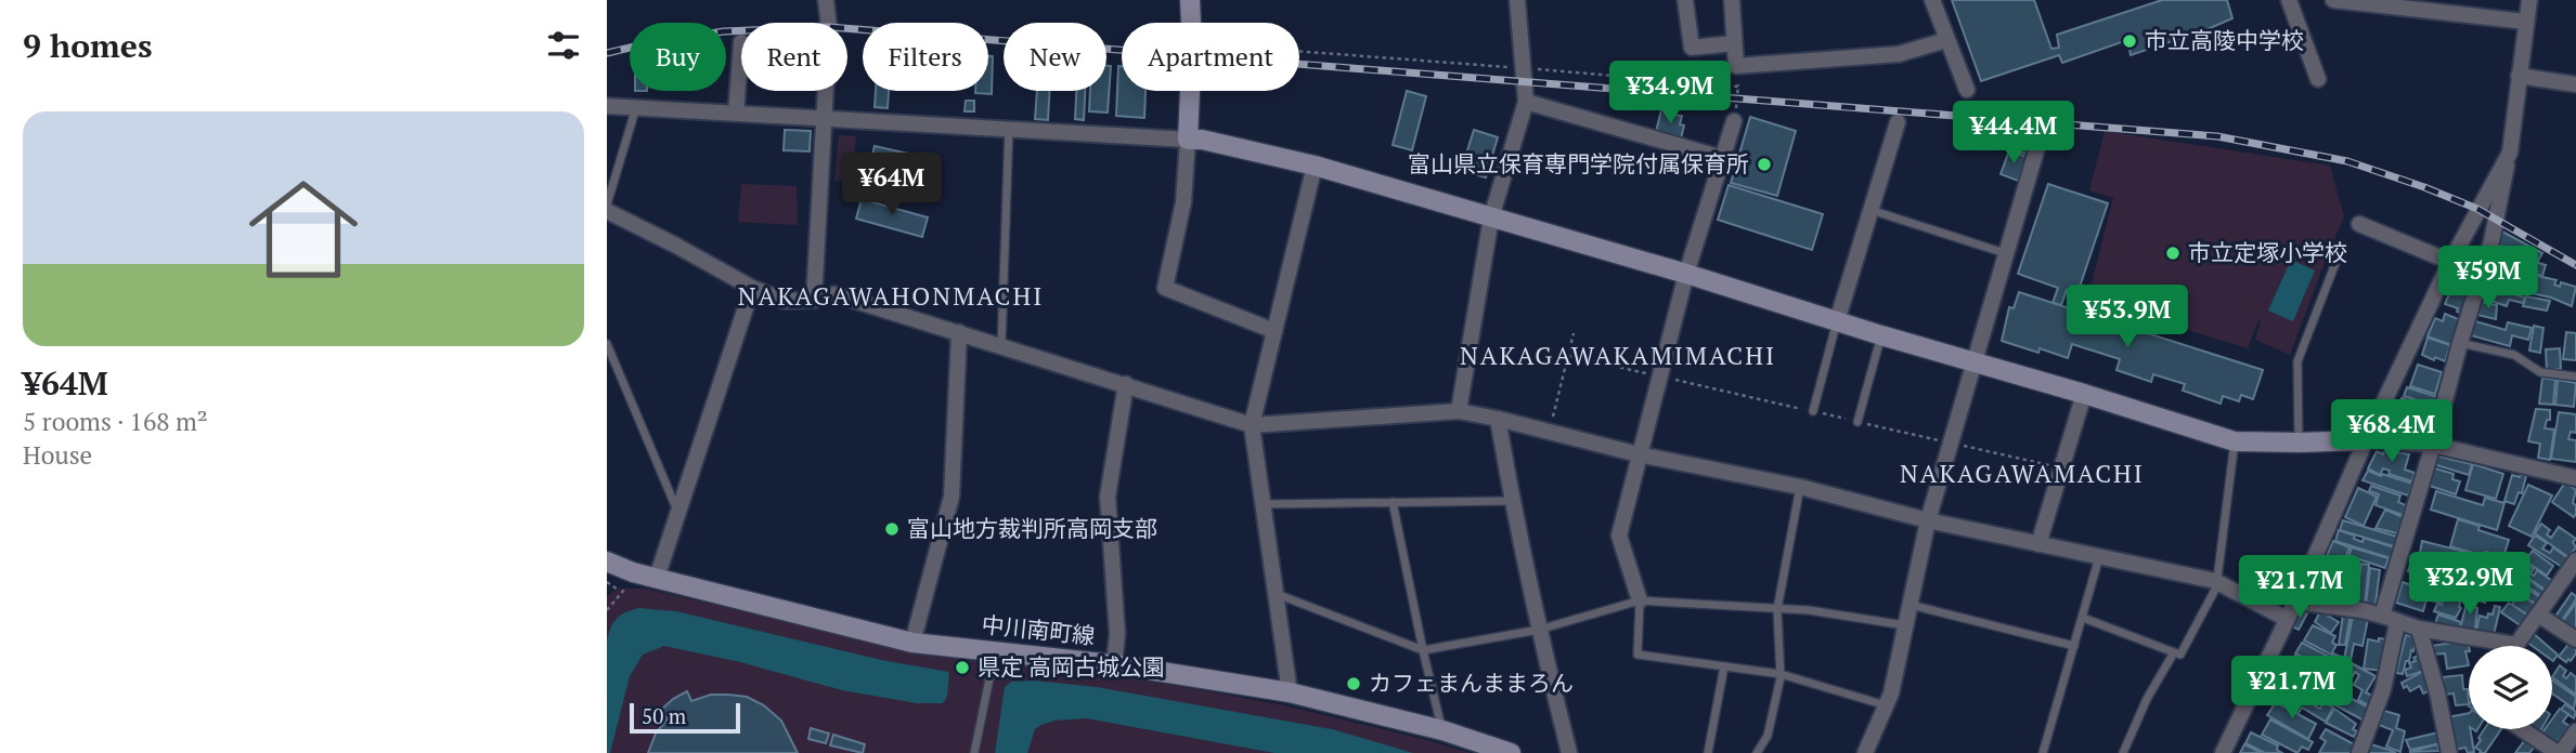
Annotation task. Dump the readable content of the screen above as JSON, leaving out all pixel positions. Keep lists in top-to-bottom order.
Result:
{
  "streets": {
    "street": ["中川南町線"]
  },
  "districts": ["NAKAGAWAHONMACHI", "NAKAGAWAKAMIMACHI", "NAKAGAWAMACHI"],
  "places": [
    "市立高陵中学校",
    "富山県立保育専門学院付属保育所",
    "市立定塚小学校",
    "富山地方裁判所高岡支部",
    "県定 高岡古城公園",
    "カフェまんままろん"
  ],
  "scale_bar": "50 m",
  "page": {
    "heading": "9 homes",
    "chip": [
      "Buy",
      "Rent",
      "Filters",
      "New",
      "Apartment"
    ],
    "price": [
      "¥34.9M",
      "¥44.4M",
      "¥64M",
      "¥59M",
      "¥53.9M",
      "¥68.4M",
      "¥32.9M",
      "¥21.7M",
      "¥21.7M"
    ],
    "list": [
      {
        "name": "¥64M",
        "note": "5 rooms · 168 m² · House"
      }
    ],
    "scale": "50 m"
  }
}
